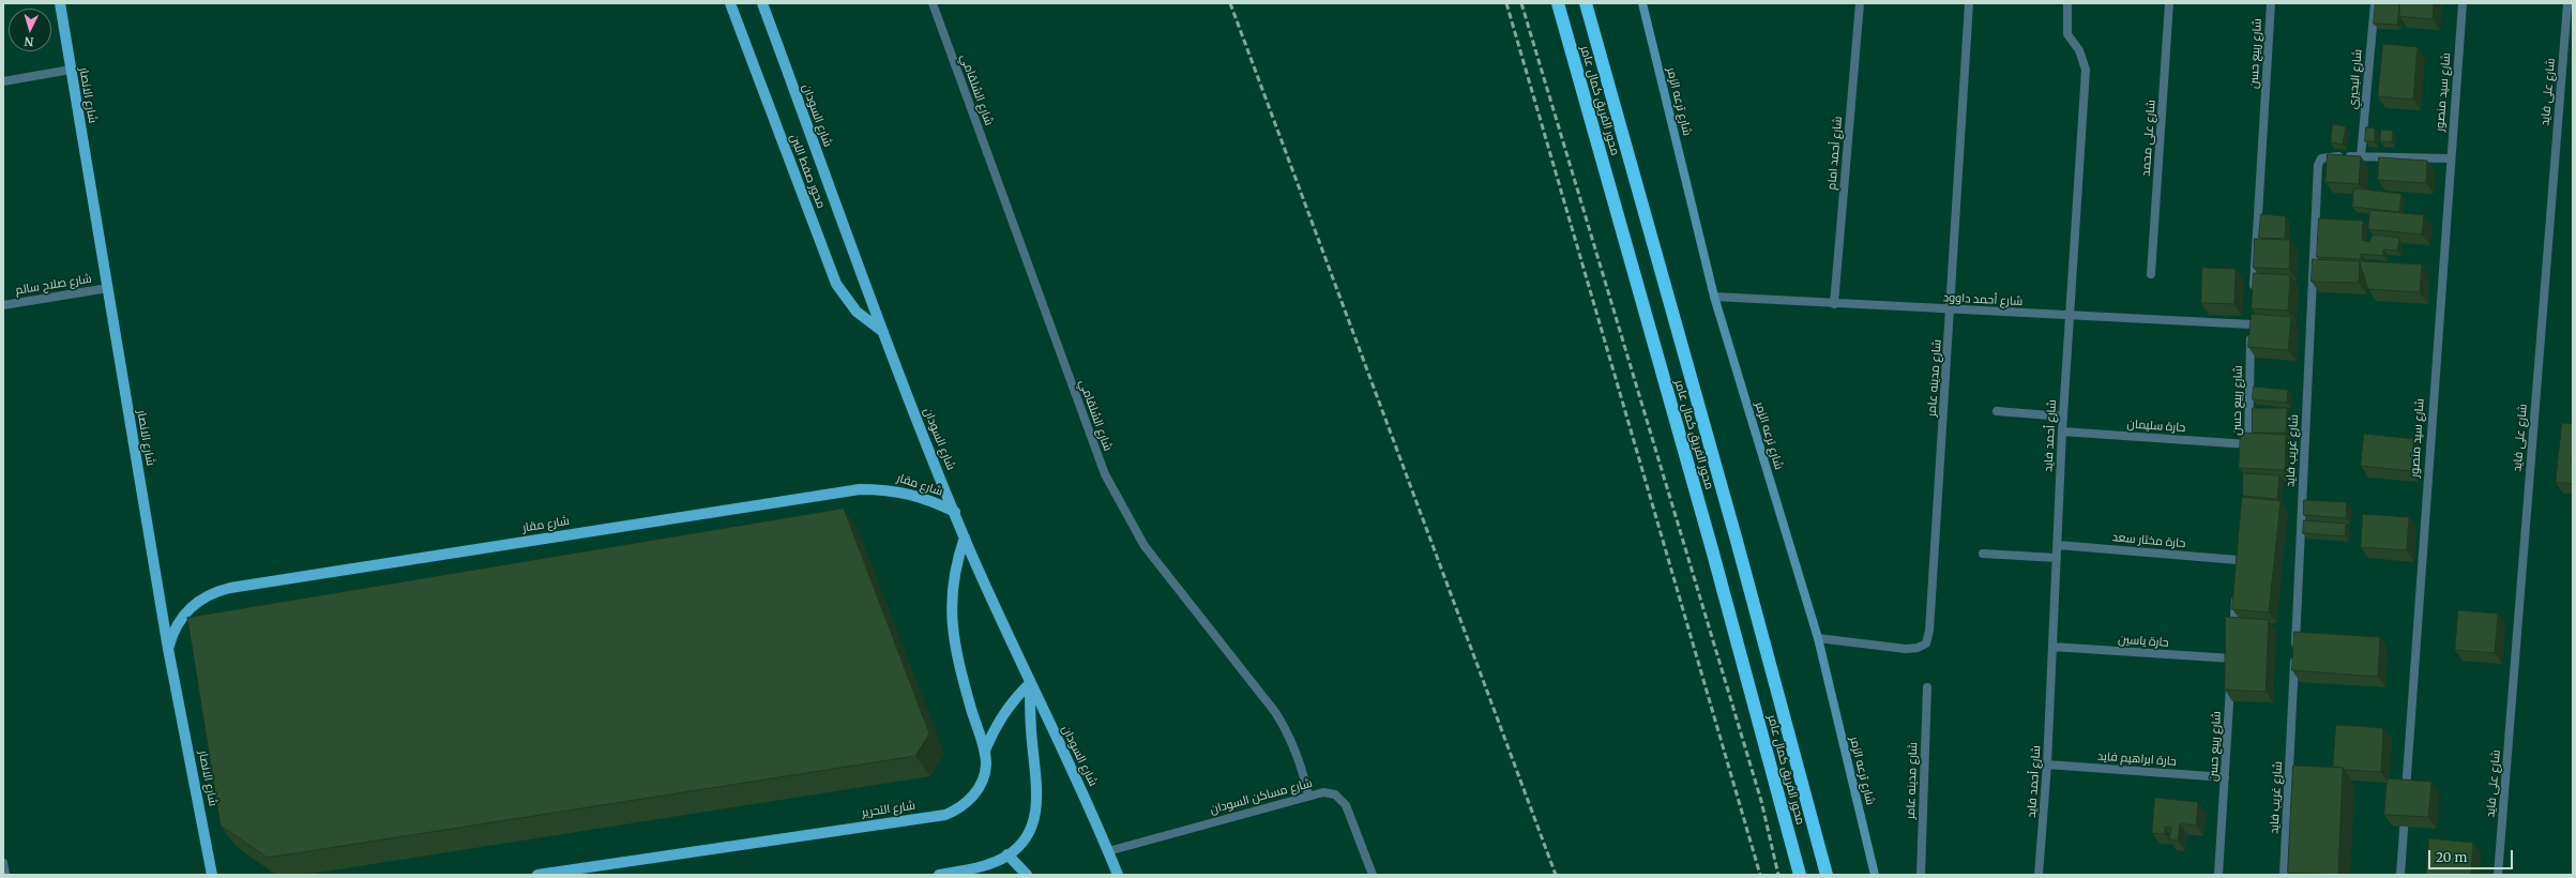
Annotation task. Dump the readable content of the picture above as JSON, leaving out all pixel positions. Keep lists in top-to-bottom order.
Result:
{
  "streets": {
    "highway": ["محور الفريق كمال عامر"],
    "main road": [
      "شارع الانصار",
      "شارع ترعه الزمر",
      "شارع السودان",
      "محور صفط اللبن",
      "شارع مقار",
      "شارع التحرير"
    ],
    "street": [
      "شارع ربيع حسن",
      "شارع البحيري",
      "شارع الشلقامي",
      "شارع سيد منصور",
      "شارع على فايد",
      "شارع على محمد",
      "شارع أحمد امام",
      "شارع صلاح سالم",
      "شارع أحمد داوود",
      "شارع مدينه عامر",
      "حارة سليمان",
      "شارع أحمد فايد",
      "شارع غريب فايد",
      "حارة مختار سعد",
      "حارة ياسين",
      "حارة ابراهيم فايد",
      "شارع مساكن السودان"
    ]
  },
  "crossings": [
    ["شارع ربيع حسن", "شارع أحمد داوود"],
    ["شارع ربيع حسن", "حارة سليمان"],
    ["شارع ربيع حسن", "حارة ياسين"],
    ["شارع ربيع حسن", "حارة ابراهيم فايد"],
    ["شارع البحيري", "شارع غريب فايد"],
    ["شارع الشلقامي", "شارع مساكن السودان"],
    ["شارع سيد منصور", "شارع غريب فايد"],
    ["شارع الانصار", "شارع صلاح سالم"],
    ["شارع الانصار", "شارع مقار"],
    ["شارع ترعه الزمر", "شارع أحمد داوود"],
    ["شارع ترعه الزمر", "شارع مدينه عامر"],
    ["شارع السودان", "محور صفط اللبن"],
    ["شارع السودان", "شارع مقار"],
    ["شارع السودان", "شارع مساكن السودان"],
    ["شارع السودان", "شارع التحرير"],
    ["شارع أحمد امام", "شارع أحمد داوود"],
    ["شارع أحمد داوود", "شارع مدينه عامر"],
    ["شارع أحمد داوود", "شارع أحمد فايد"],
    ["حارة سليمان", "شارع أحمد فايد"],
    ["شارع أحمد فايد", "حارة مختار سعد"],
    ["شارع أحمد فايد", "حارة ياسين"],
    ["شارع أحمد فايد", "حارة ابراهيم فايد"]
  ],
  "scale_bar": "20 m",
  "north": "bottom"
}
